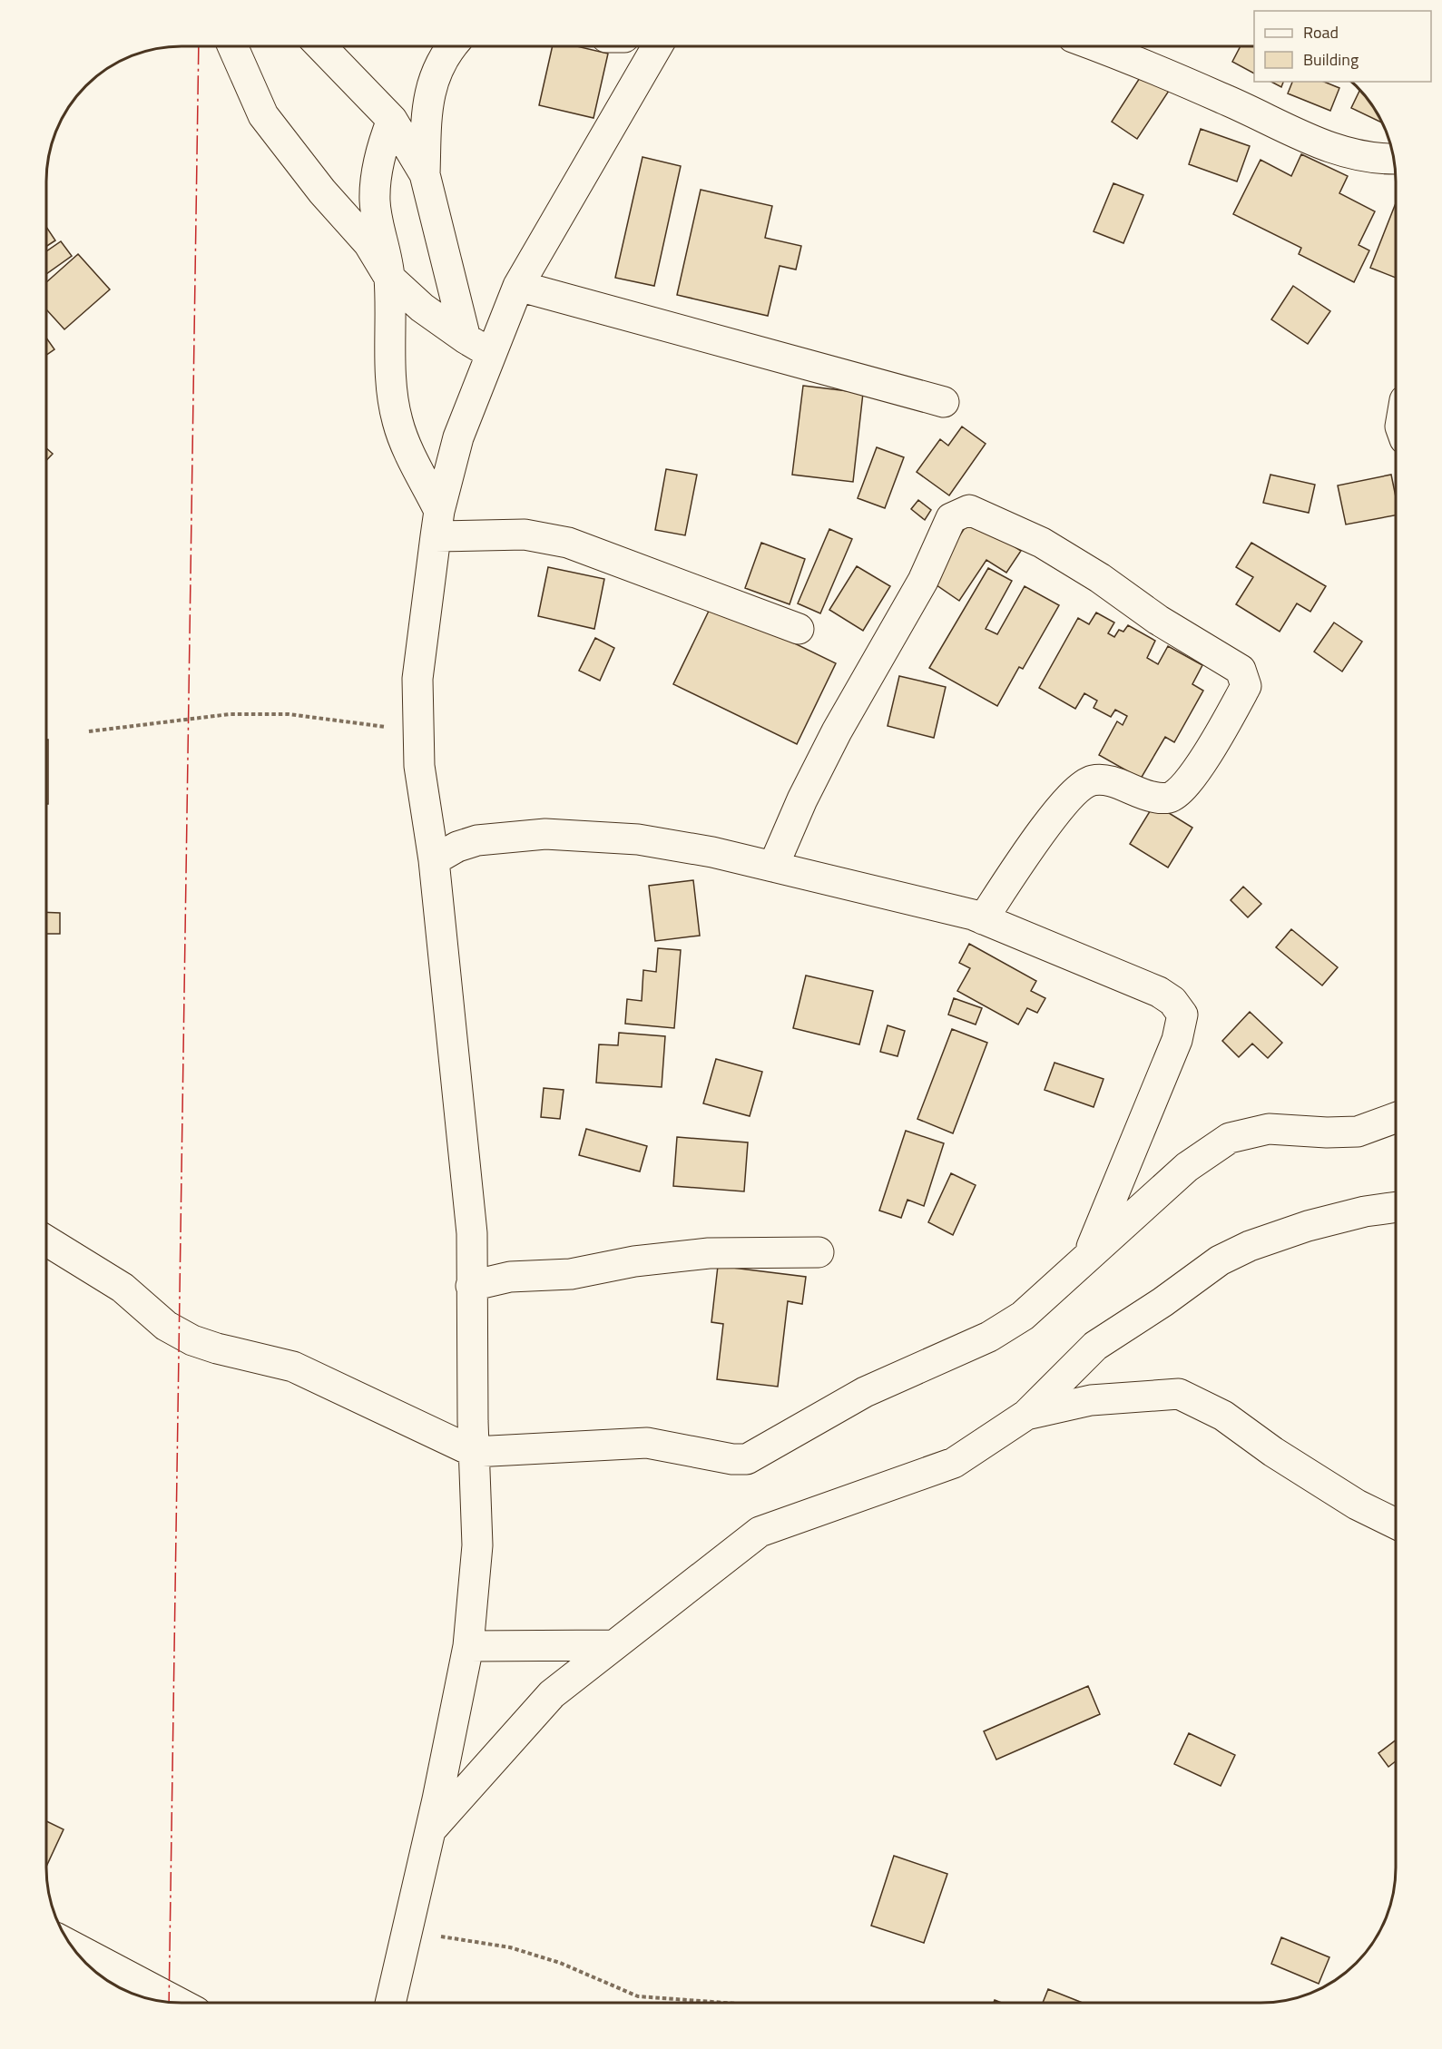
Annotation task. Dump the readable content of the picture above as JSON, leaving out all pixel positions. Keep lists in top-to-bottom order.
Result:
{
  "legend": ["Road", "Building"]
}
